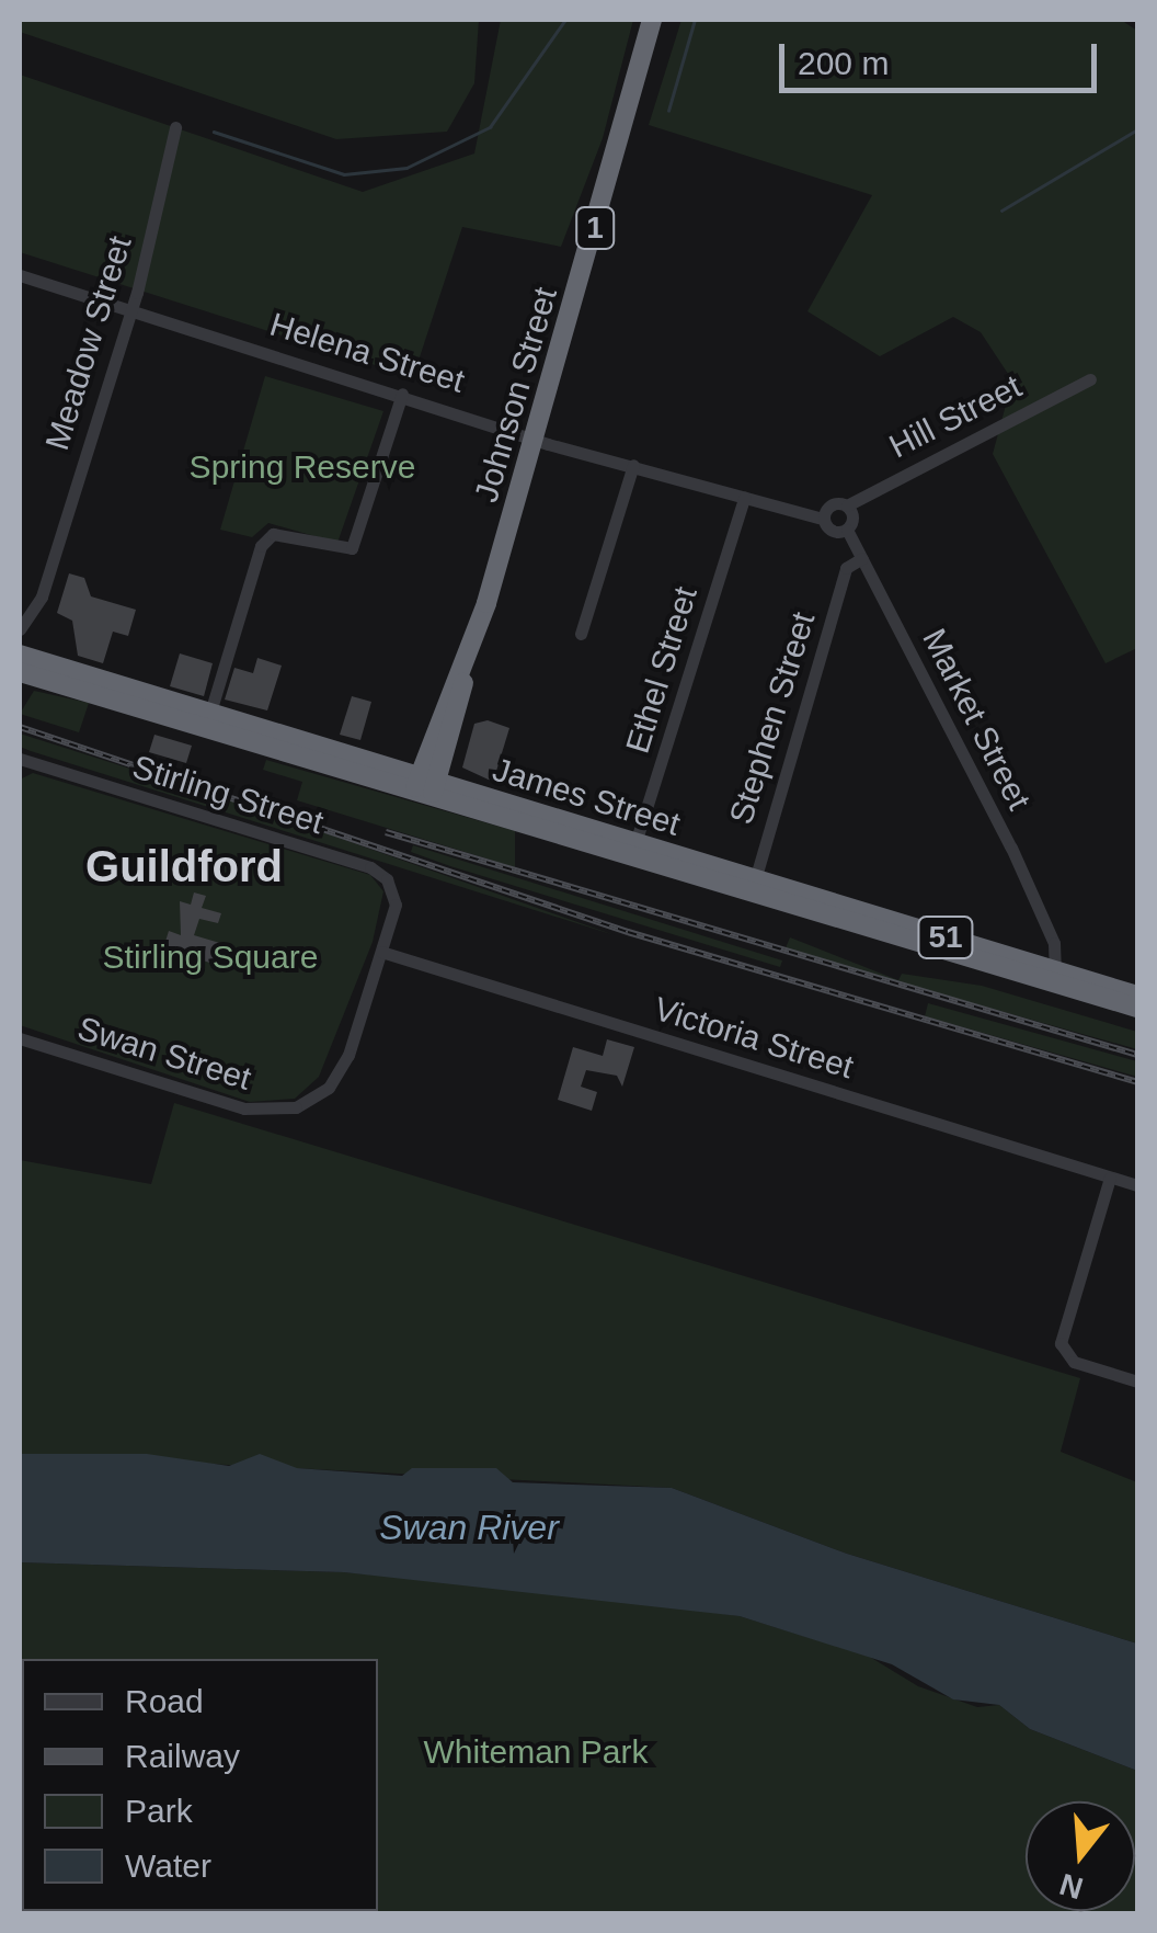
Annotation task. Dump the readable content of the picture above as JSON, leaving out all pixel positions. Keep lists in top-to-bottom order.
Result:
{
  "streets": {
    "highway": [
      "1",
      "Johnson Street",
      "James Street",
      "51"
    ],
    "street": [
      "Meadow Street",
      "Helena Street",
      "Hill Street",
      "Ethel Street",
      "Stephen Street",
      "Market Street",
      "Stirling Street",
      "Victoria Street",
      "Swan Street"
    ]
  },
  "crossings": [
    ["Meadow Street", "Helena Street"],
    ["Helena Street", "Johnson Street"],
    ["Helena Street", "Hill Street"],
    ["Helena Street", "Ethel Street"],
    ["Helena Street", "Market Street"],
    ["Johnson Street", "James Street"],
    ["Ethel Street", "James Street"],
    ["Stephen Street", "Market Street"],
    ["Stephen Street", "James Street"],
    ["Market Street", "James Street"],
    ["Stirling Street", "Victoria Street"],
    ["Stirling Street", "Swan Street"],
    ["Victoria Street", "Swan Street"]
  ],
  "districts": ["Guildford"],
  "water": ["Swan River"],
  "parks": ["Spring Reserve", "Stirling Square", "Whiteman Park"],
  "legend": [
    "Road",
    "Railway",
    "Park",
    "Water"
  ],
  "scale_bar": "200 m",
  "north": "bottom"
}
